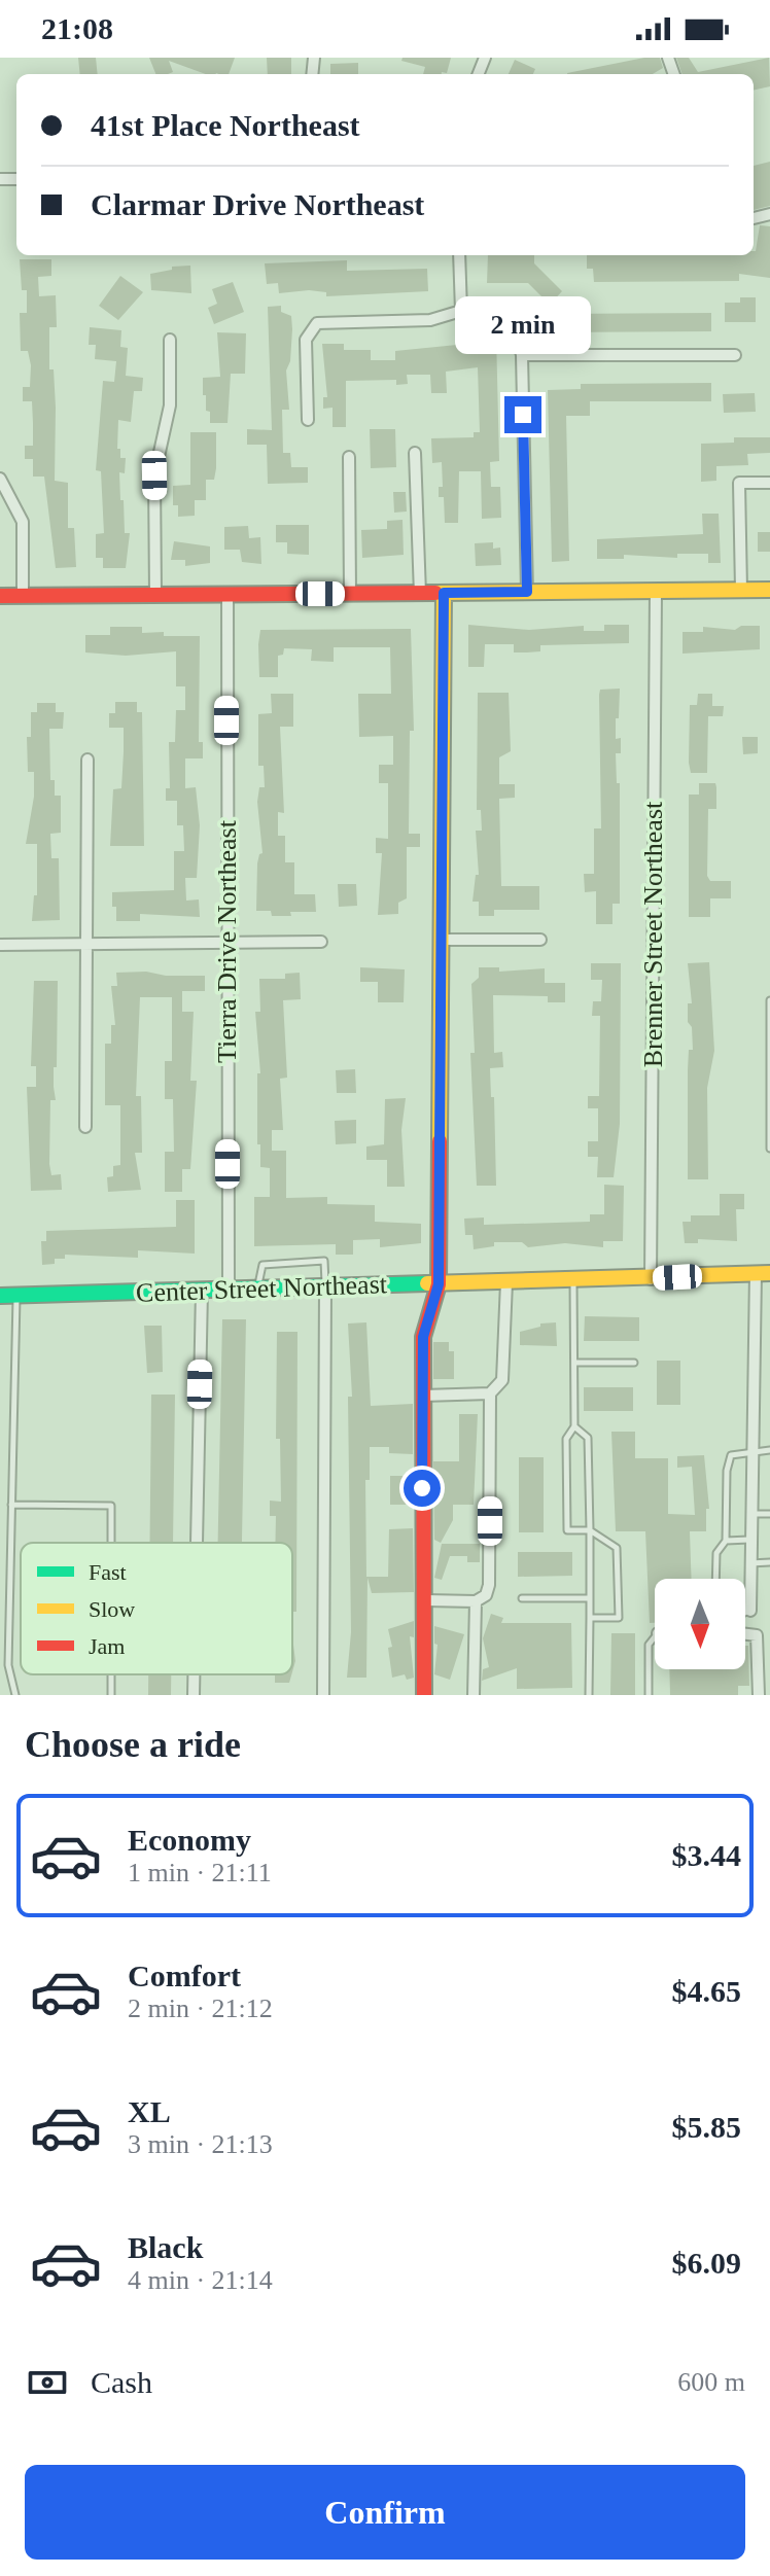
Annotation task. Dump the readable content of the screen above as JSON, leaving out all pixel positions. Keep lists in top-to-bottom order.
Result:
{
  "streets": {
    "street": ["Brenner Street Northeast", "Tierra Drive Northeast", "Center Street Northeast"]
  },
  "crossings": [
    ["Brenner Street Northeast", "Center Street Northeast"],
    ["Tierra Drive Northeast", "Center Street Northeast"]
  ],
  "legend": ["Fast", "Slow", "Jam"],
  "north": "bottom",
  "page": {
    "status": "21:08",
    "banner": ["41st Place Northeast", "Clarmar Drive Northeast"],
    "bubble": "2 min",
    "heading": "Choose a ride",
    "list": [
      {
        "name": "Economy",
        "note": "1 min · 21:11",
        "value": "$3.44"
      },
      {
        "name": "Comfort",
        "note": "2 min · 21:12",
        "value": "$4.65"
      },
      {
        "name": "XL",
        "note": "3 min · 21:13",
        "value": "$5.85"
      },
      {
        "name": "Black",
        "note": "4 min · 21:14",
        "value": "$6.09"
      }
    ],
    "pay": ["Cash", "600 m"],
    "buttons": "Confirm"
  }
}
